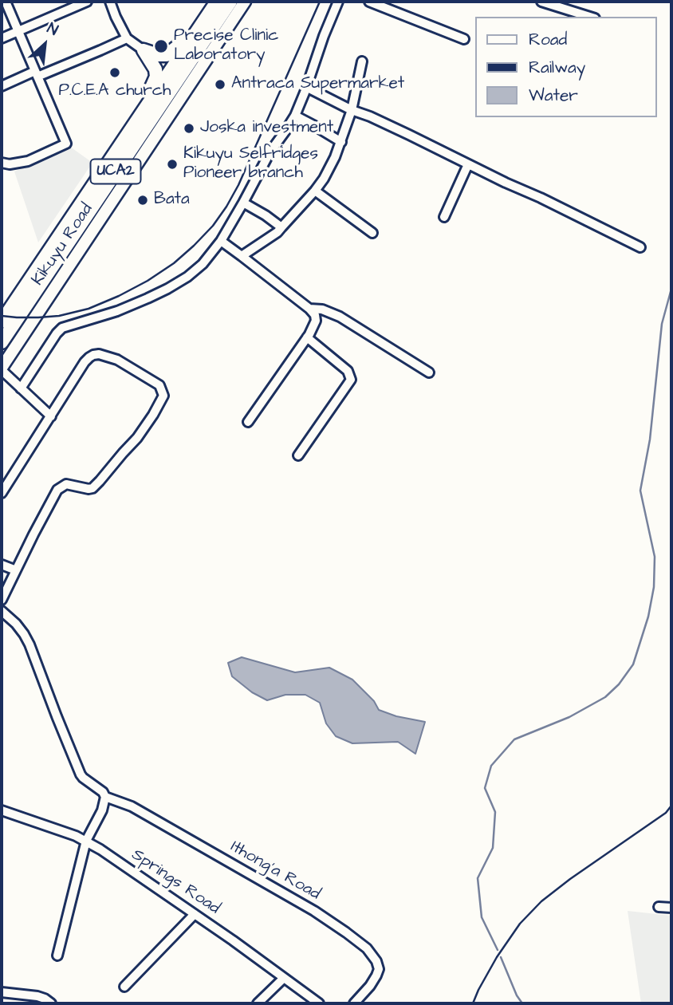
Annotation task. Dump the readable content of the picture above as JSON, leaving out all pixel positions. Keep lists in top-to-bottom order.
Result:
{
  "streets": {
    "highway": ["UCA2"],
    "main road": ["Kikuyu Road"],
    "street": ["Ithong'a Road", "Springs Road"]
  },
  "places": [
    "Precise Clinic Laboratory",
    "P.C.E.A church",
    "Antraca Supermarket",
    "Joska investment",
    "Kikuyu Selfridges Pioneer branch",
    "Bata"
  ],
  "legend": ["Road", "Railway", "Water"],
  "north": "top right"
}
